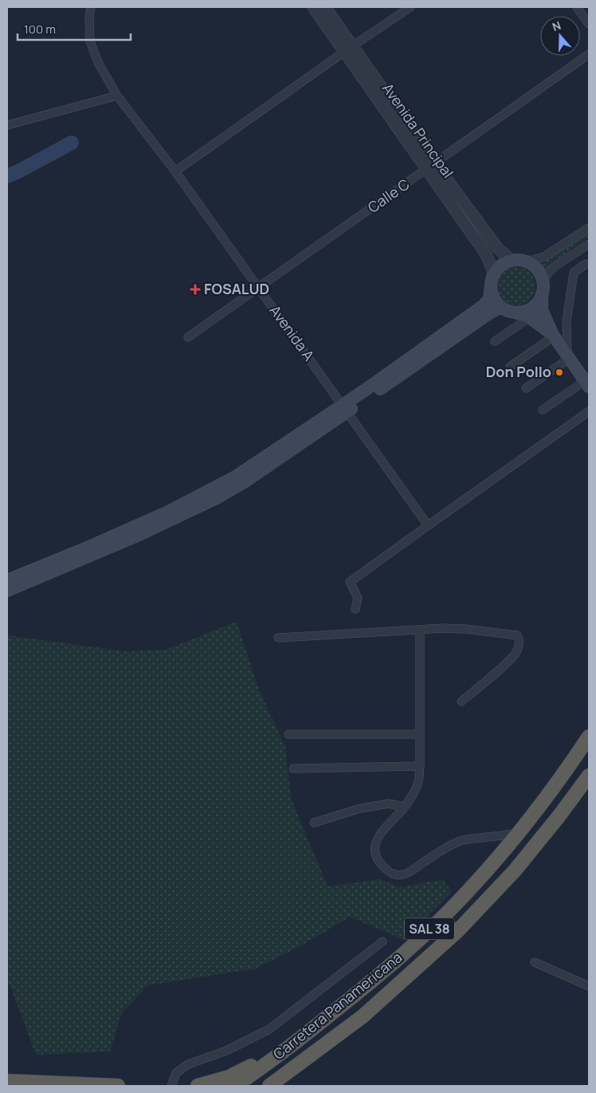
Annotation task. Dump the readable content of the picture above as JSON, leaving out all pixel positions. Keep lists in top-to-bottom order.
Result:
{
  "streets": {
    "highway": ["SAL 38", "Carretera Panamericana"],
    "street": ["Avenida Principal", "Calle C", "Avenida A"]
  },
  "crossings": [
    ["Avenida Principal", "Calle C"],
    ["Calle C", "Avenida A"]
  ],
  "places": {
    "health": ["FOSALUD"],
    "other": ["Don Pollo"]
  },
  "scale_bar": "100 m",
  "north": "top"
}
